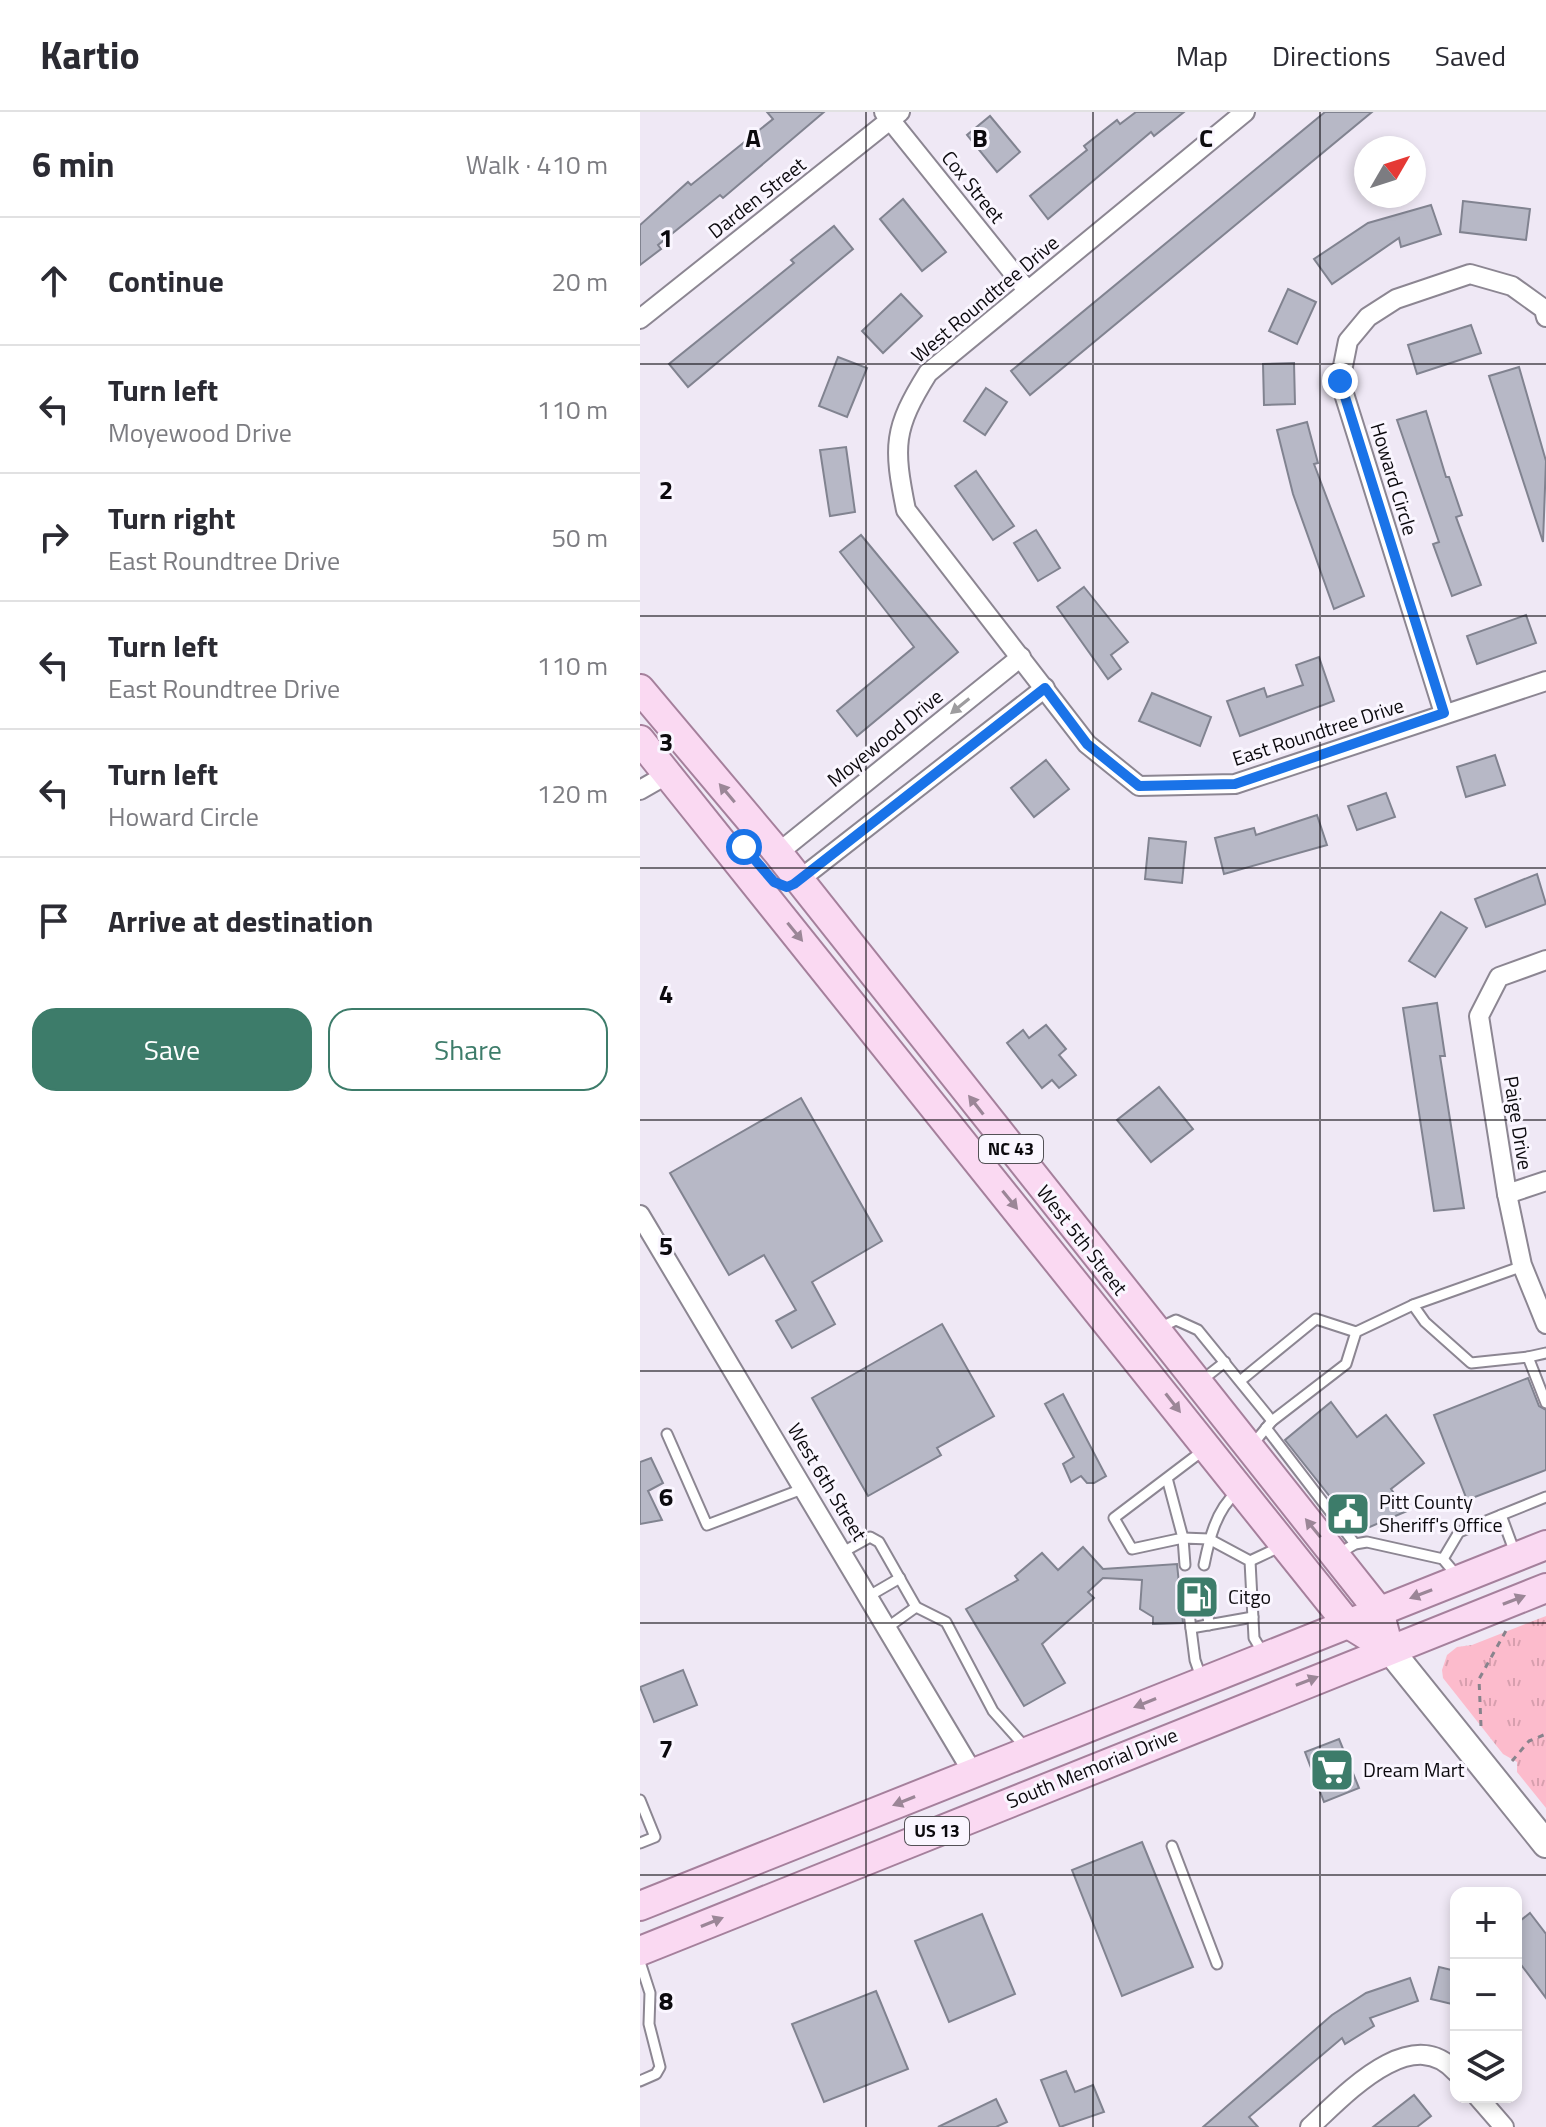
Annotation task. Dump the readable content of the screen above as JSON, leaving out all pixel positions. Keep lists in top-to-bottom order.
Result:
{
  "streets": {
    "main road": [
      "NC 43",
      "West 5th Street",
      "South Memorial Drive",
      "US 13"
    ],
    "street": [
      "Cox Street",
      "Darden Street",
      "West Roundtree Drive",
      "Howard Circle",
      "East Roundtree Drive",
      "Moyewood Drive",
      "Paige Drive",
      "West 6th Street"
    ]
  },
  "crossings": [
    ["Cox Street", "Darden Street"],
    ["Cox Street", "West Roundtree Drive"],
    ["West Roundtree Drive", "East Roundtree Drive"],
    ["West Roundtree Drive", "Moyewood Drive"],
    ["Howard Circle", "East Roundtree Drive"],
    ["Moyewood Drive", "West 5th Street"],
    ["West 5th Street", "South Memorial Drive"],
    ["West 6th Street", "South Memorial Drive"]
  ],
  "places": {
    "public building": ["Pitt County Sheriff's Office"],
    "fuel station": ["Citgo"],
    "supermarket": ["Dream Mart"]
  },
  "north": "top right",
  "page": {
    "header": "Kartio",
    "nav": ["Map", "Directions", "Saved"],
    "heading": ["6 min", "Walk · 410 m"],
    "list": [
      ["Continue", "20 m"],
      ["Turn left", "Moyewood Drive", "110 m"],
      ["Turn right", "East Roundtree Drive", "50 m"],
      ["Turn left", "East Roundtree Drive", "110 m"],
      ["Turn left", "Howard Circle", "120 m"],
      "Arrive at destination"
    ],
    "buttons": ["Save", "Share"],
    "map_buttons": ["+", "−"]
  },
  "grid": {
    "columns": ["A", "B", "C"],
    "rows": [
      "1",
      "2",
      "3",
      "4",
      "5",
      "6",
      "7",
      "8"
    ]
  }
}
